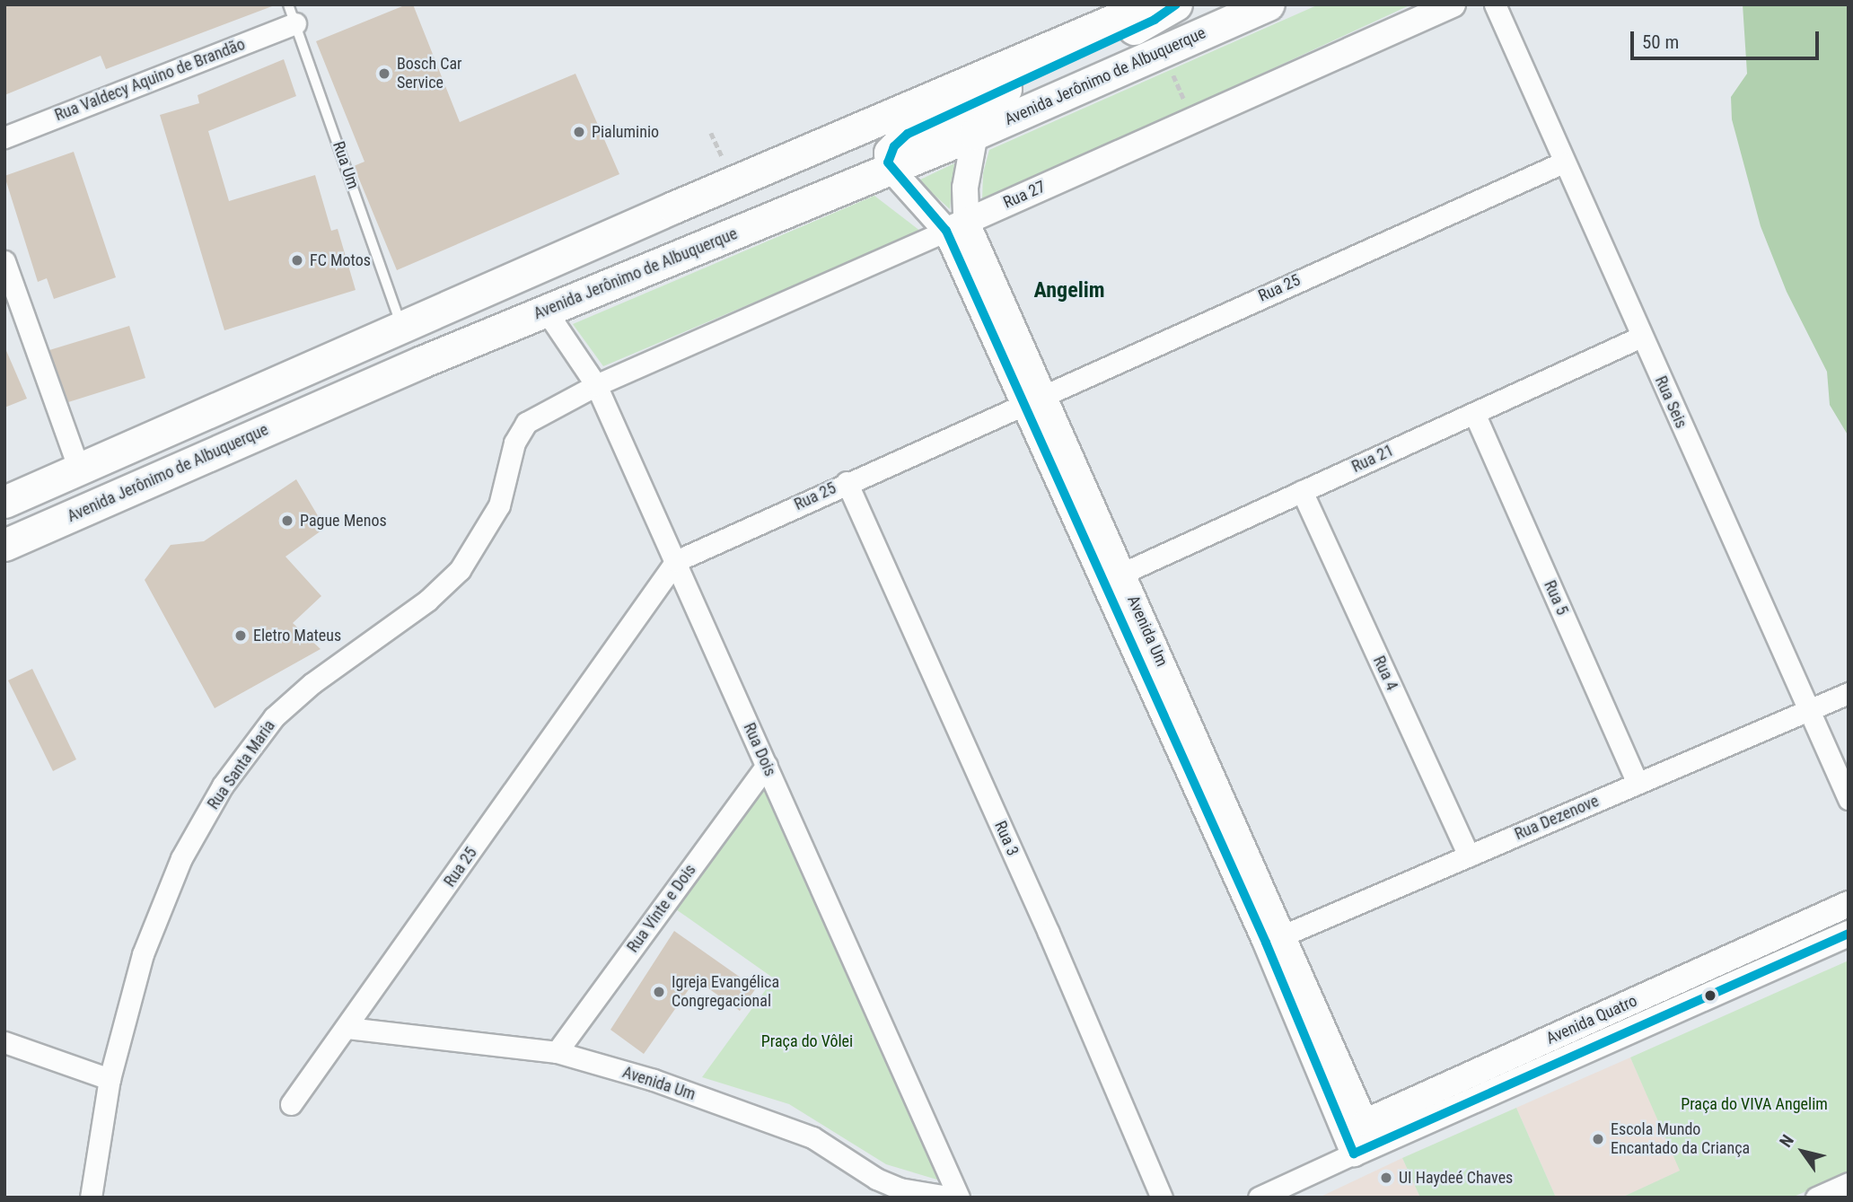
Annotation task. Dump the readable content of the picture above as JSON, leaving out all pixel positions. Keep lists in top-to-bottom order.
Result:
{
  "streets": {
    "main road": ["Avenida Jerônimo de Albuquerque"],
    "street": [
      "Rua Valdecy Aquino de Brandão",
      "Rua 27",
      "Rua 25",
      "Rua Seis",
      "Rua 21",
      "Rua 5",
      "Avenida Um",
      "Rua 4",
      "Rua Dois",
      "Rua Santa Maria",
      "Rua Dezenove",
      "Rua 3",
      "Rua Vinte e Dois",
      "Avenida Quatro"
    ],
    "lane": ["Rua Um"]
  },
  "crossings": [
    ["Avenida Jerônimo de Albuquerque", "Avenida Um"],
    ["Avenida Jerônimo de Albuquerque", "Rua Dois"],
    ["Rua Valdecy Aquino de Brandão", "Rua Um"],
    ["Rua 27", "Avenida Um"],
    ["Rua 27", "Rua Dois"],
    ["Rua 27", "Rua Santa Maria"],
    ["Rua 25", "Rua Seis"],
    ["Rua 25", "Avenida Um"],
    ["Rua 25", "Rua Dois"],
    ["Rua 25", "Rua 3"],
    ["Rua Seis", "Rua 21"],
    ["Rua Seis", "Rua Dezenove"],
    ["Rua 21", "Rua 5"],
    ["Rua 21", "Avenida Um"],
    ["Rua 21", "Rua 4"],
    ["Rua 5", "Rua Dezenove"],
    ["Avenida Um", "Rua Dezenove"],
    ["Avenida Um", "Rua Vinte e Dois"],
    ["Avenida Um", "Avenida Quatro"],
    ["Rua 4", "Rua Dezenove"],
    ["Rua Dois", "Rua Santa Maria"],
    ["Rua Dois", "Rua Vinte e Dois"]
  ],
  "districts": ["Angelim"],
  "parks": ["Praça do Vôlei", "Praça do VIVA Angelim"],
  "places": [
    "Bosch Car Service",
    "Pialuminio",
    "FC Motos",
    "Pague Menos",
    "Eletro Mateus",
    "Igreja Evangélica Congregacional",
    "Escola Mundo Encantado da Criança",
    "UI Haydeé Chaves"
  ],
  "scale_bar": "50 m",
  "north": "top left"
}
